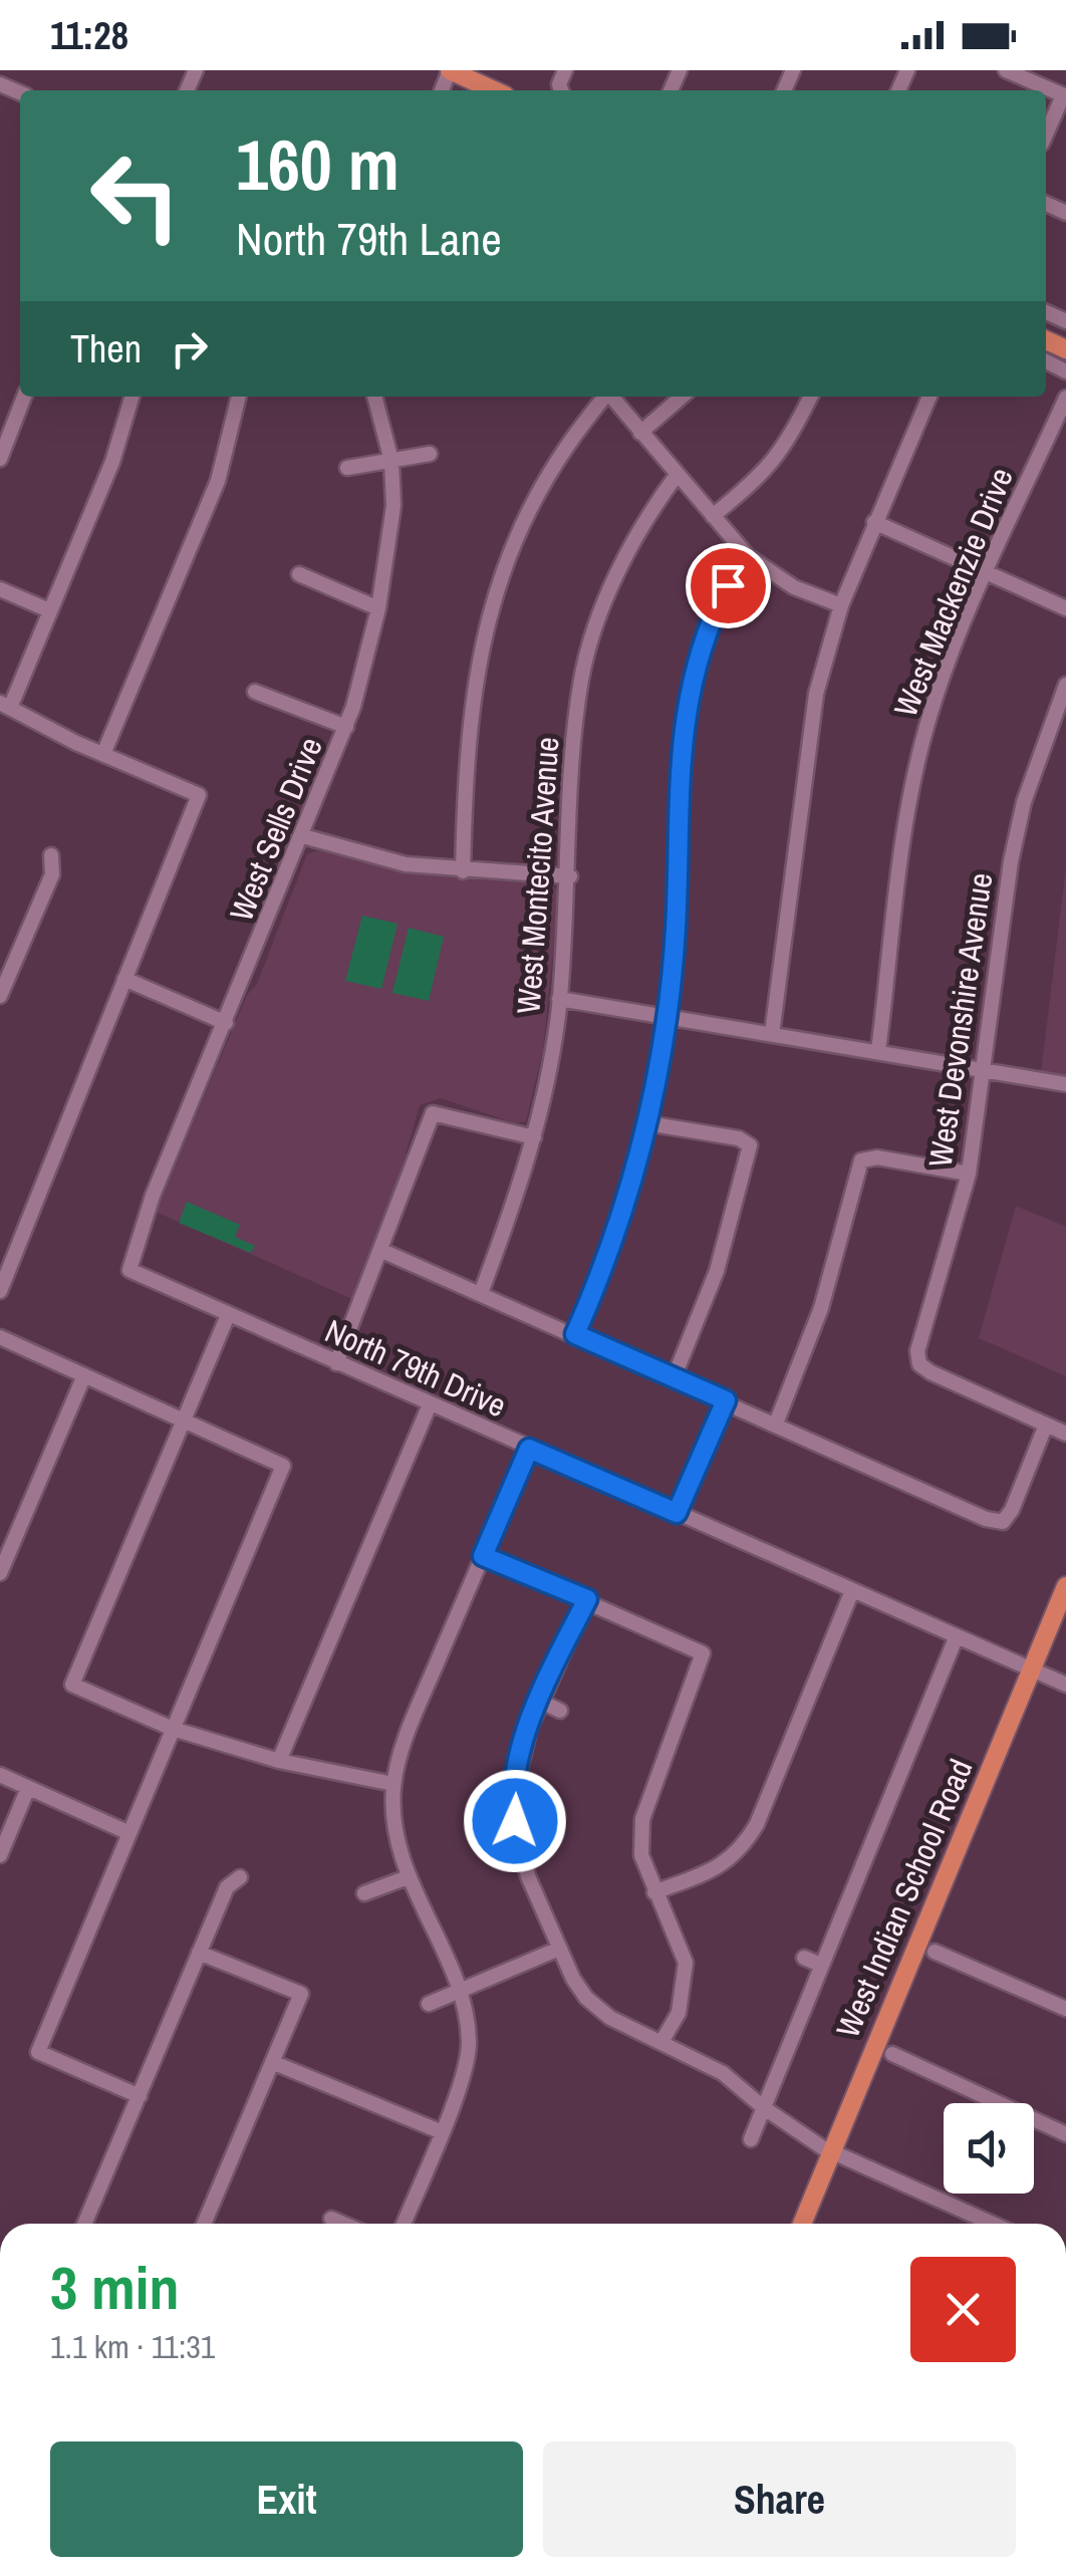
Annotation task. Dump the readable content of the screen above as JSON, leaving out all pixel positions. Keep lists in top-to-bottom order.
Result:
{
  "streets": {
    "main road": ["West Indian School Road"],
    "street": [
      "West Mackenzie Drive",
      "West Sells Drive",
      "West Montecito Avenue",
      "West Devonshire Avenue",
      "North 79th Drive"
    ]
  },
  "crossings": [
    ["West Sells Drive", "North 79th Drive"],
    ["North 79th Drive", "West Indian School Road"]
  ],
  "page": {
    "status": "11:28",
    "turn": ["160 m", "North 79th Lane"],
    "then": "Then",
    "heading": ["3 min", "1.1 km · 11:31"],
    "buttons": ["Exit", "Share"]
  }
}
